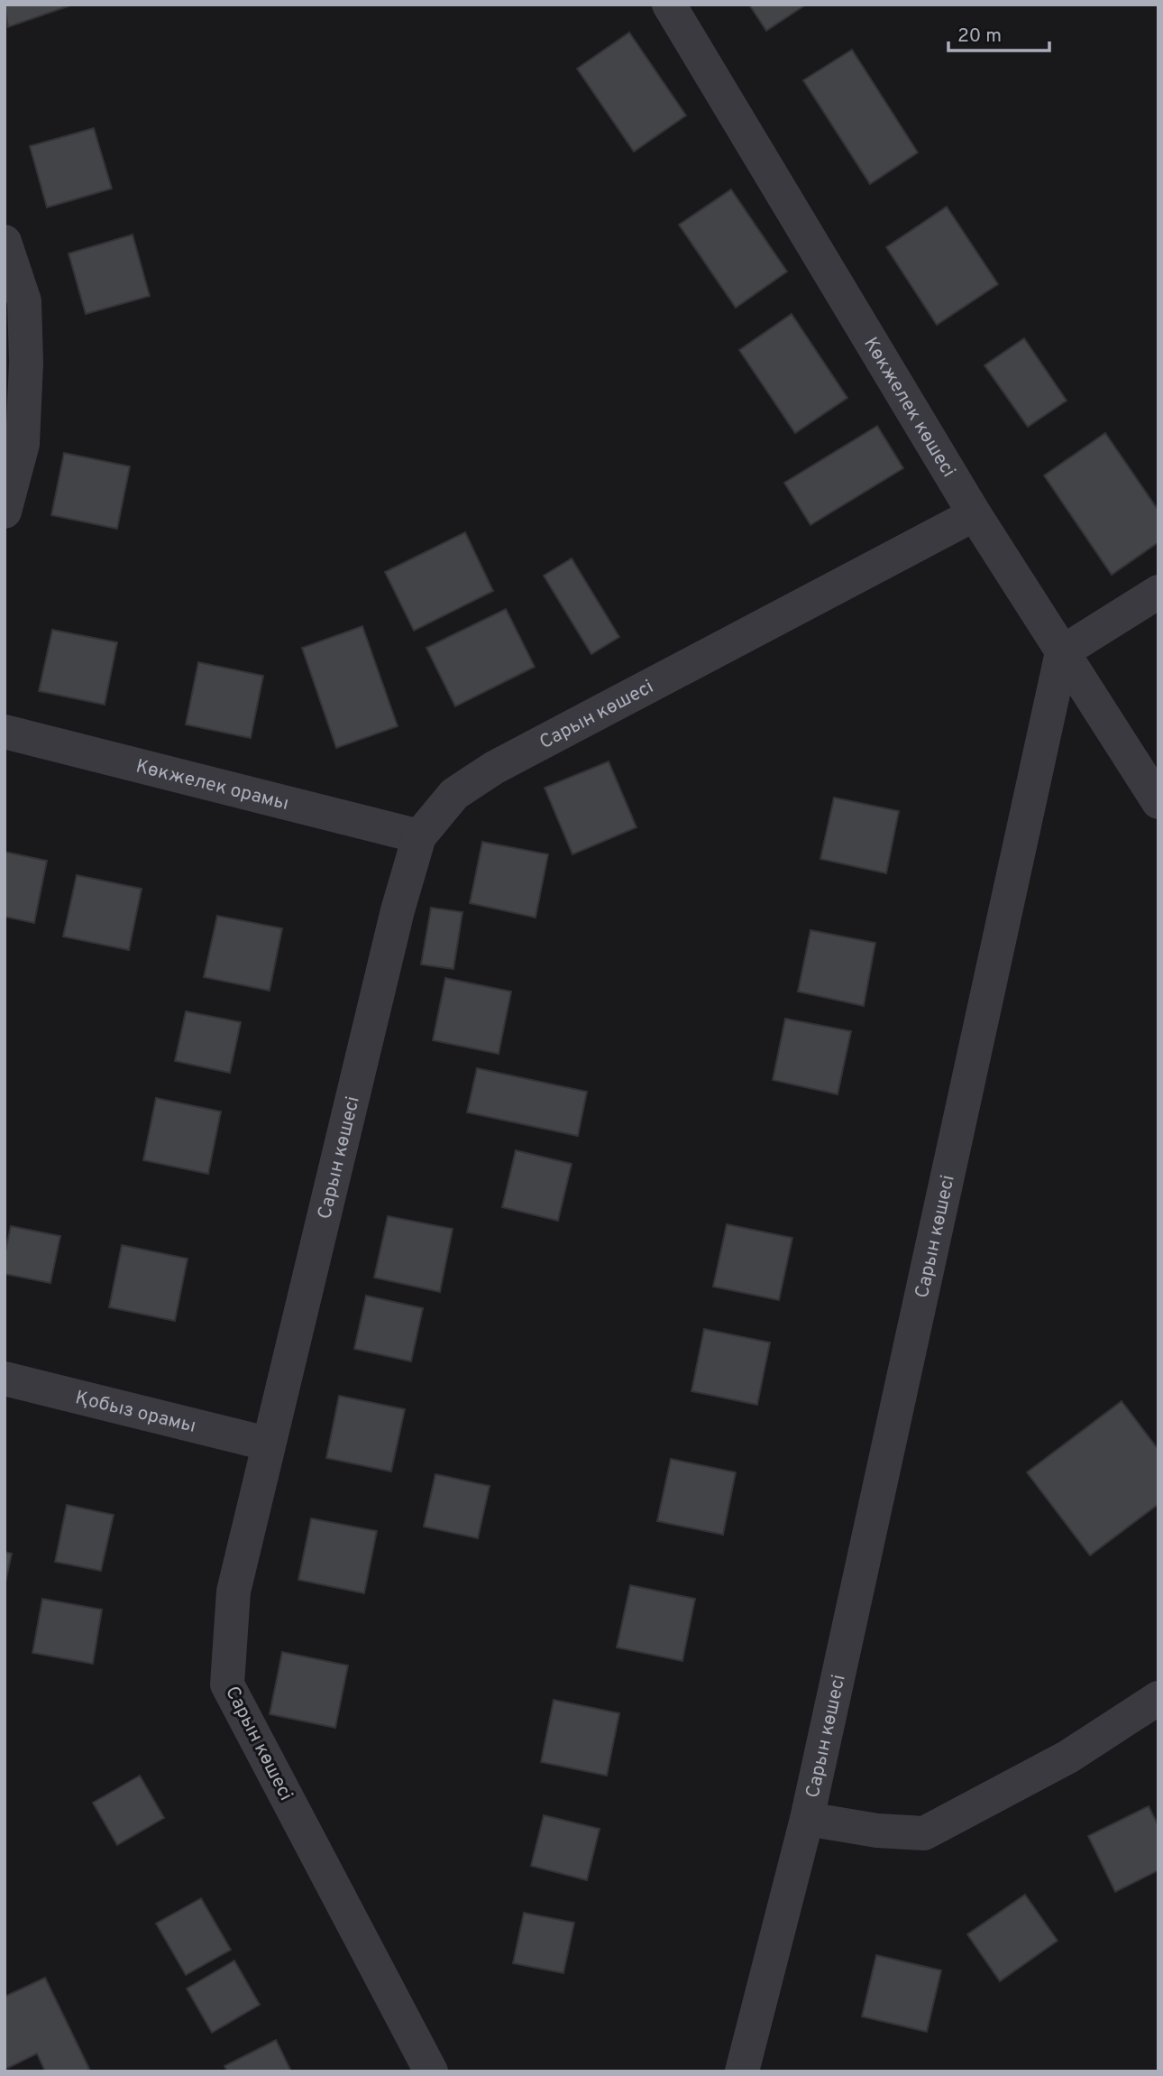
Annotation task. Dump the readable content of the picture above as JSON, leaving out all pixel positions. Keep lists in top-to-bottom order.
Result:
{
  "streets": {
    "street": [
      "Көкжелек көшесі",
      "Сарын көшесі",
      "Көкжелек орамы",
      "Қобыз орамы"
    ]
  },
  "crossings": [
    ["Көкжелек көшесі", "Сарын көшесі"],
    ["Сарын көшесі", "Көкжелек орамы"],
    ["Сарын көшесі", "Қобыз орамы"]
  ],
  "scale_bar": "20 m"
}
